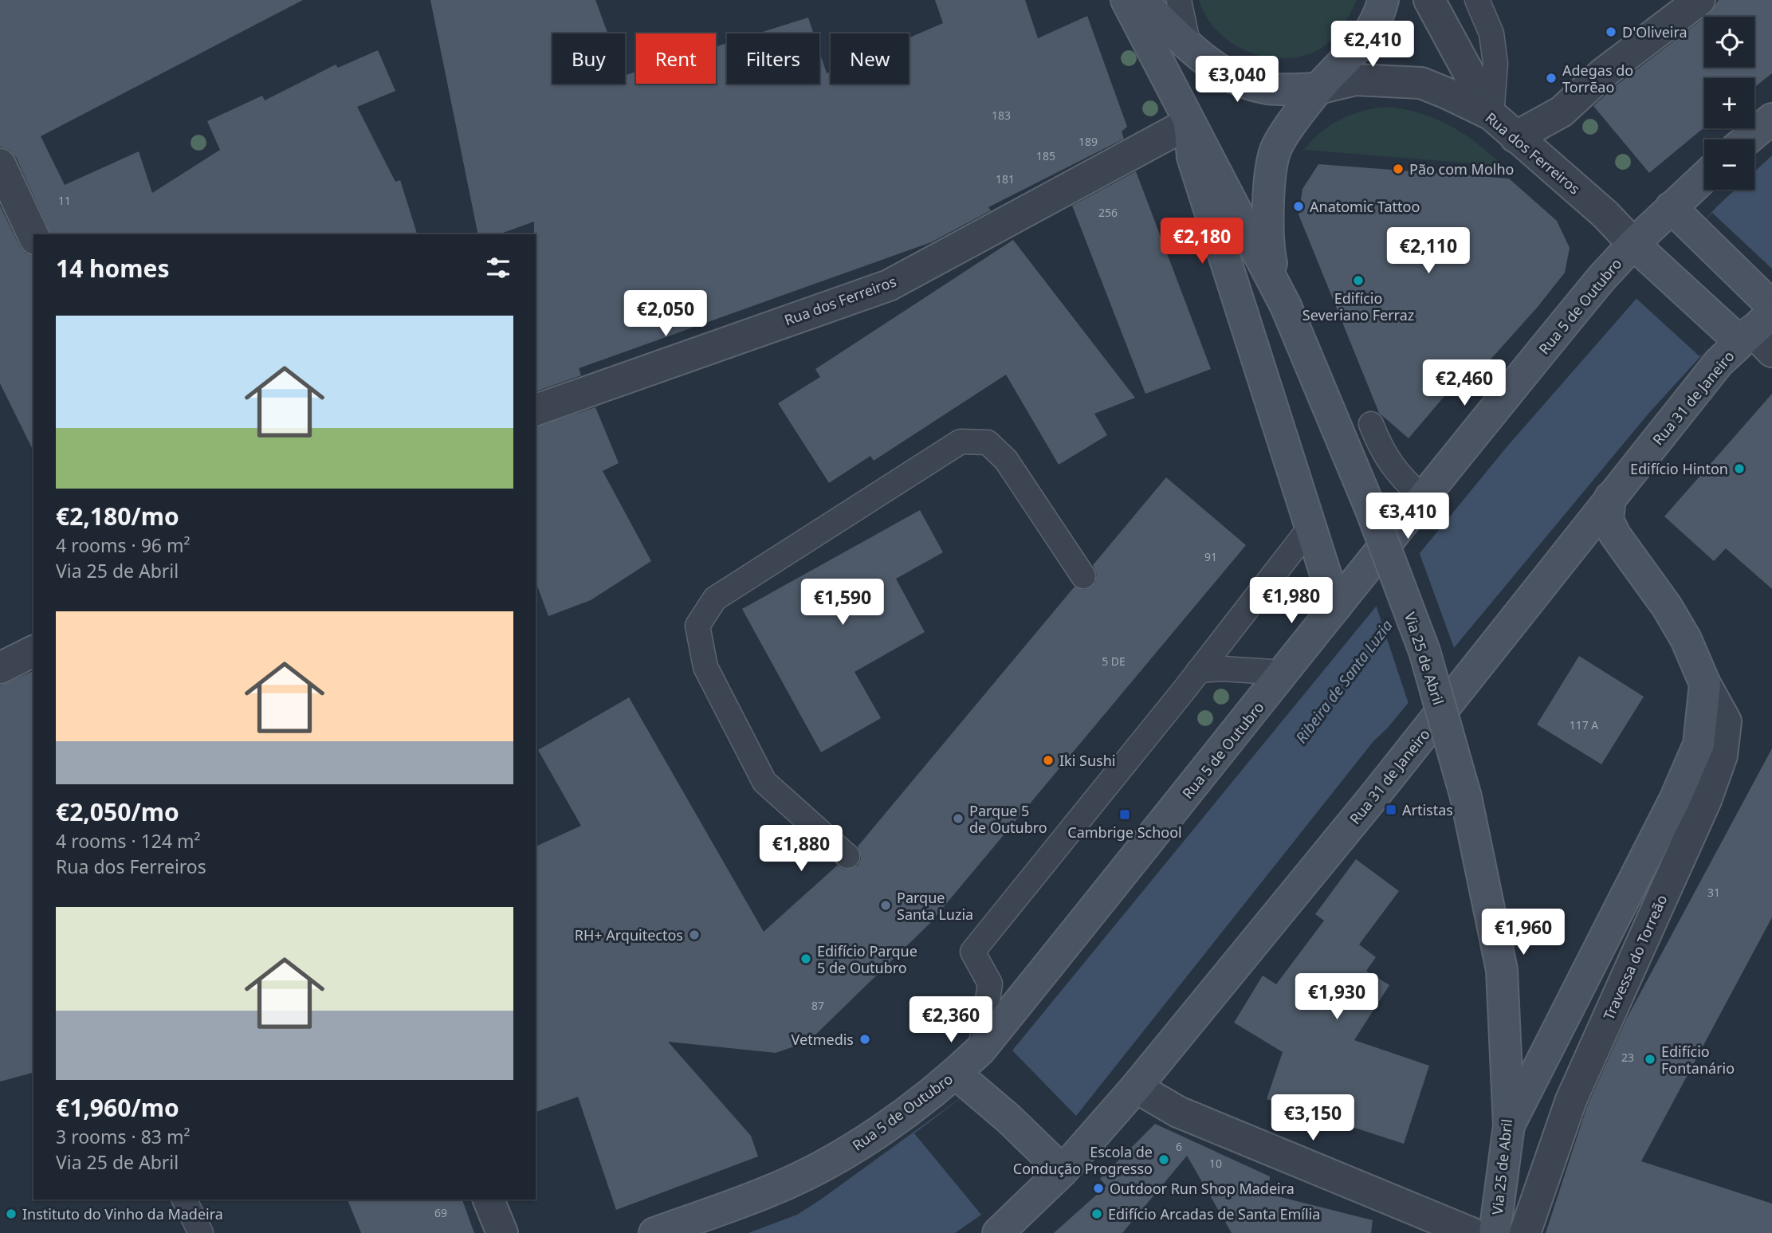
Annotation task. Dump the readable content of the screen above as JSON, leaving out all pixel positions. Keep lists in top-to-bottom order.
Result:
{
  "streets": {
    "main road": ["Rua 5 de Outubro", "Rua 31 de Janeiro", "Via 25 de Abril"],
    "street": ["Rua dos Ferreiros", "Travessa do Torreão"]
  },
  "crossings": [
    ["Rua dos Ferreiros", "Rua 5 de Outubro"],
    ["Rua dos Ferreiros", "Via 25 de Abril"],
    ["Rua 5 de Outubro", "Via 25 de Abril"]
  ],
  "water": ["Ribeira de Santa Luzia"],
  "places": {
    "other": [
      "D'Oliveira",
      "Adegas do Torrẽao",
      "Pão com Molho",
      "Anatomic Tattoo",
      "Edifício Severiano Ferraz",
      "Edifício Hinton",
      "Iki Sushi",
      "Parque 5 de Outubro",
      "Parque Santa Luzia",
      "RH+ Arquitectos",
      "Edifício Parque 5 de Outubro",
      "Vetmedis",
      "Edifício Fontanário",
      "Escola de Condução Progresso",
      "Outdoor Run Shop Madeira",
      "Instituto do Vinho da Madeira",
      "Edifício Arcadas de Santa Emília"
    ],
    "transit": ["Artistas", "Cambrige School"]
  },
  "house_numbers": [
    "183",
    "189",
    "185",
    "181",
    "11",
    "256",
    "91",
    "5 DE",
    "117 A",
    "31",
    "87",
    "23",
    "6",
    "10",
    "69"
  ],
  "page": {
    "map_buttons": ["+", "−"],
    "price": [
      "€2,410",
      "€3,040",
      "€2,180",
      "€2,110",
      "€2,050",
      "€2,460",
      "€3,410",
      "€1,980",
      "€1,590",
      "€1,880",
      "€1,960",
      "€1,930",
      "€2,360",
      "€3,150"
    ],
    "chip": [
      "Buy",
      "Rent",
      "Filters",
      "New"
    ],
    "heading": "14 homes",
    "list": [
      {
        "name": "€2,180/mo",
        "note": "4 rooms · 96 m² · Via 25 de Abril"
      },
      {
        "name": "€2,050/mo",
        "note": "4 rooms · 124 m² · Rua dos Ferreiros"
      },
      {
        "name": "€1,960/mo",
        "note": "3 rooms · 83 m² · Via 25 de Abril"
      }
    ]
  }
}
